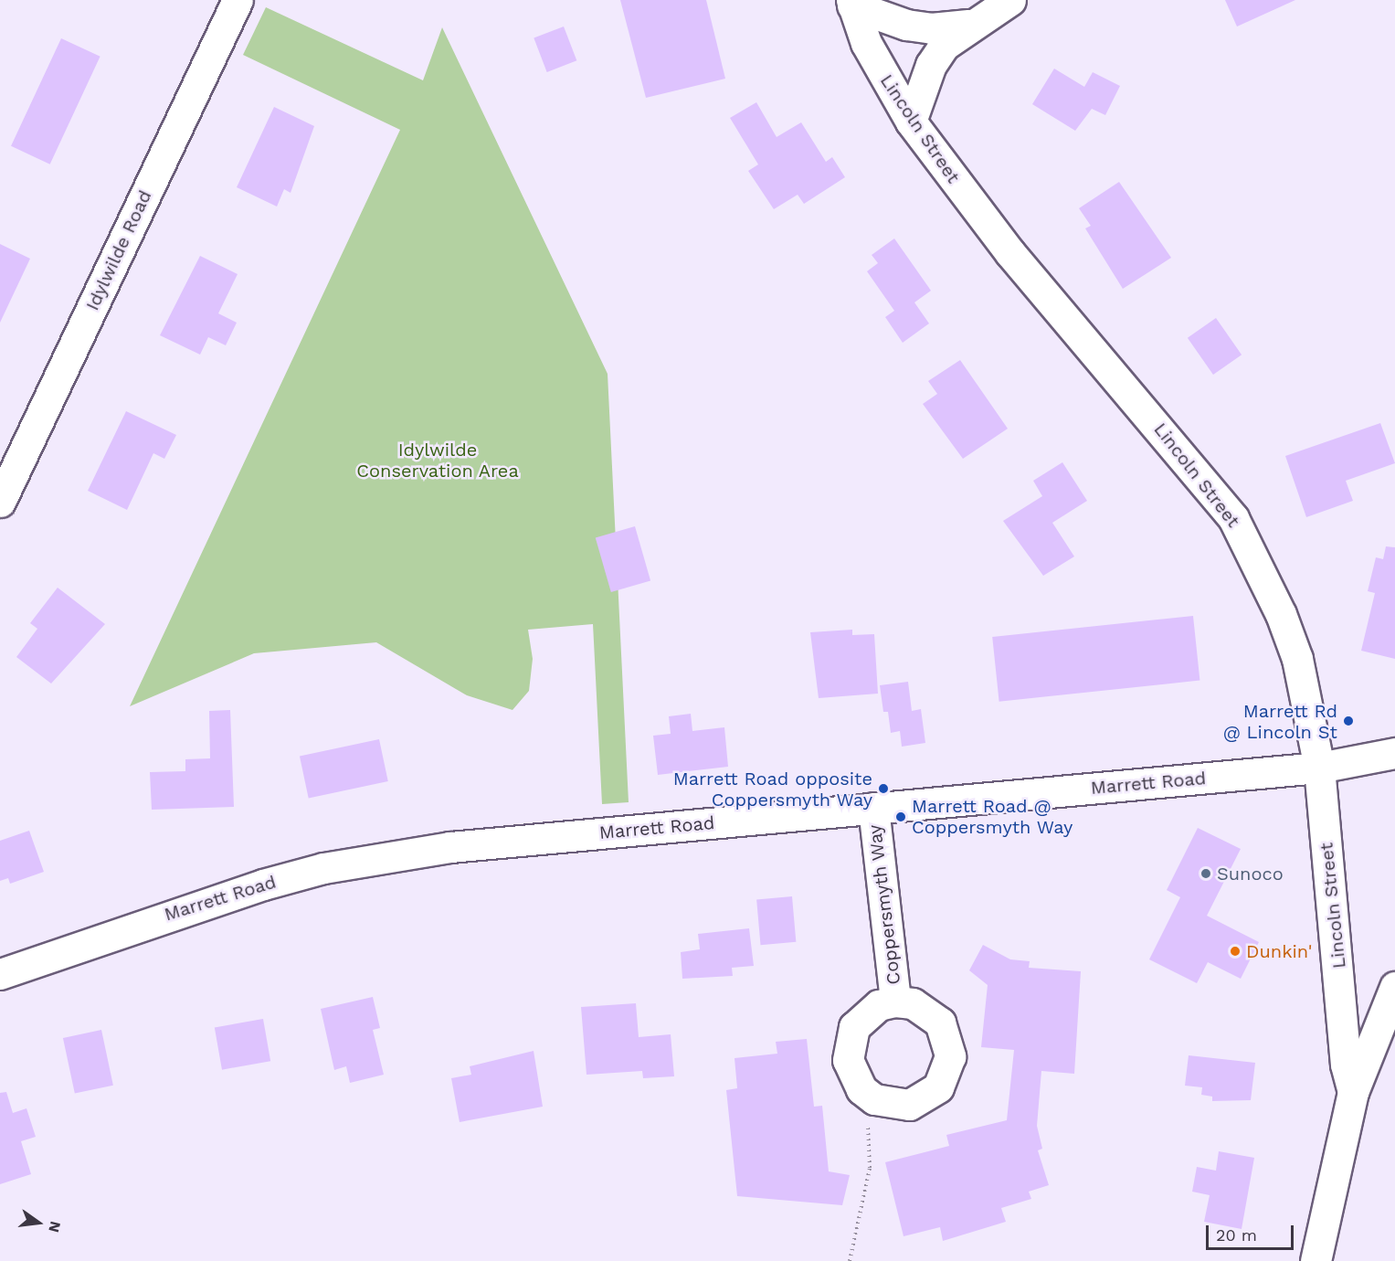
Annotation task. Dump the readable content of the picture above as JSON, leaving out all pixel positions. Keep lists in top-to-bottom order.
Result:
{
  "streets": {
    "street": [
      "Lincoln Street",
      "Idylwilde Road",
      "Marrett Road",
      "Coppersmyth Way"
    ]
  },
  "crossings": [
    ["Lincoln Street", "Marrett Road"],
    ["Marrett Road", "Coppersmyth Way"]
  ],
  "parks": ["Idylwilde Conservation Area"],
  "places": [
    "Marrett Rd @ Lincoln St",
    "Marrett Road opposite Coppersmyth Way",
    "Marrett Road @ Coppersmyth Way",
    "Sunoco",
    "Dunkin'"
  ],
  "scale_bar": "20 m",
  "north": "right"
}
